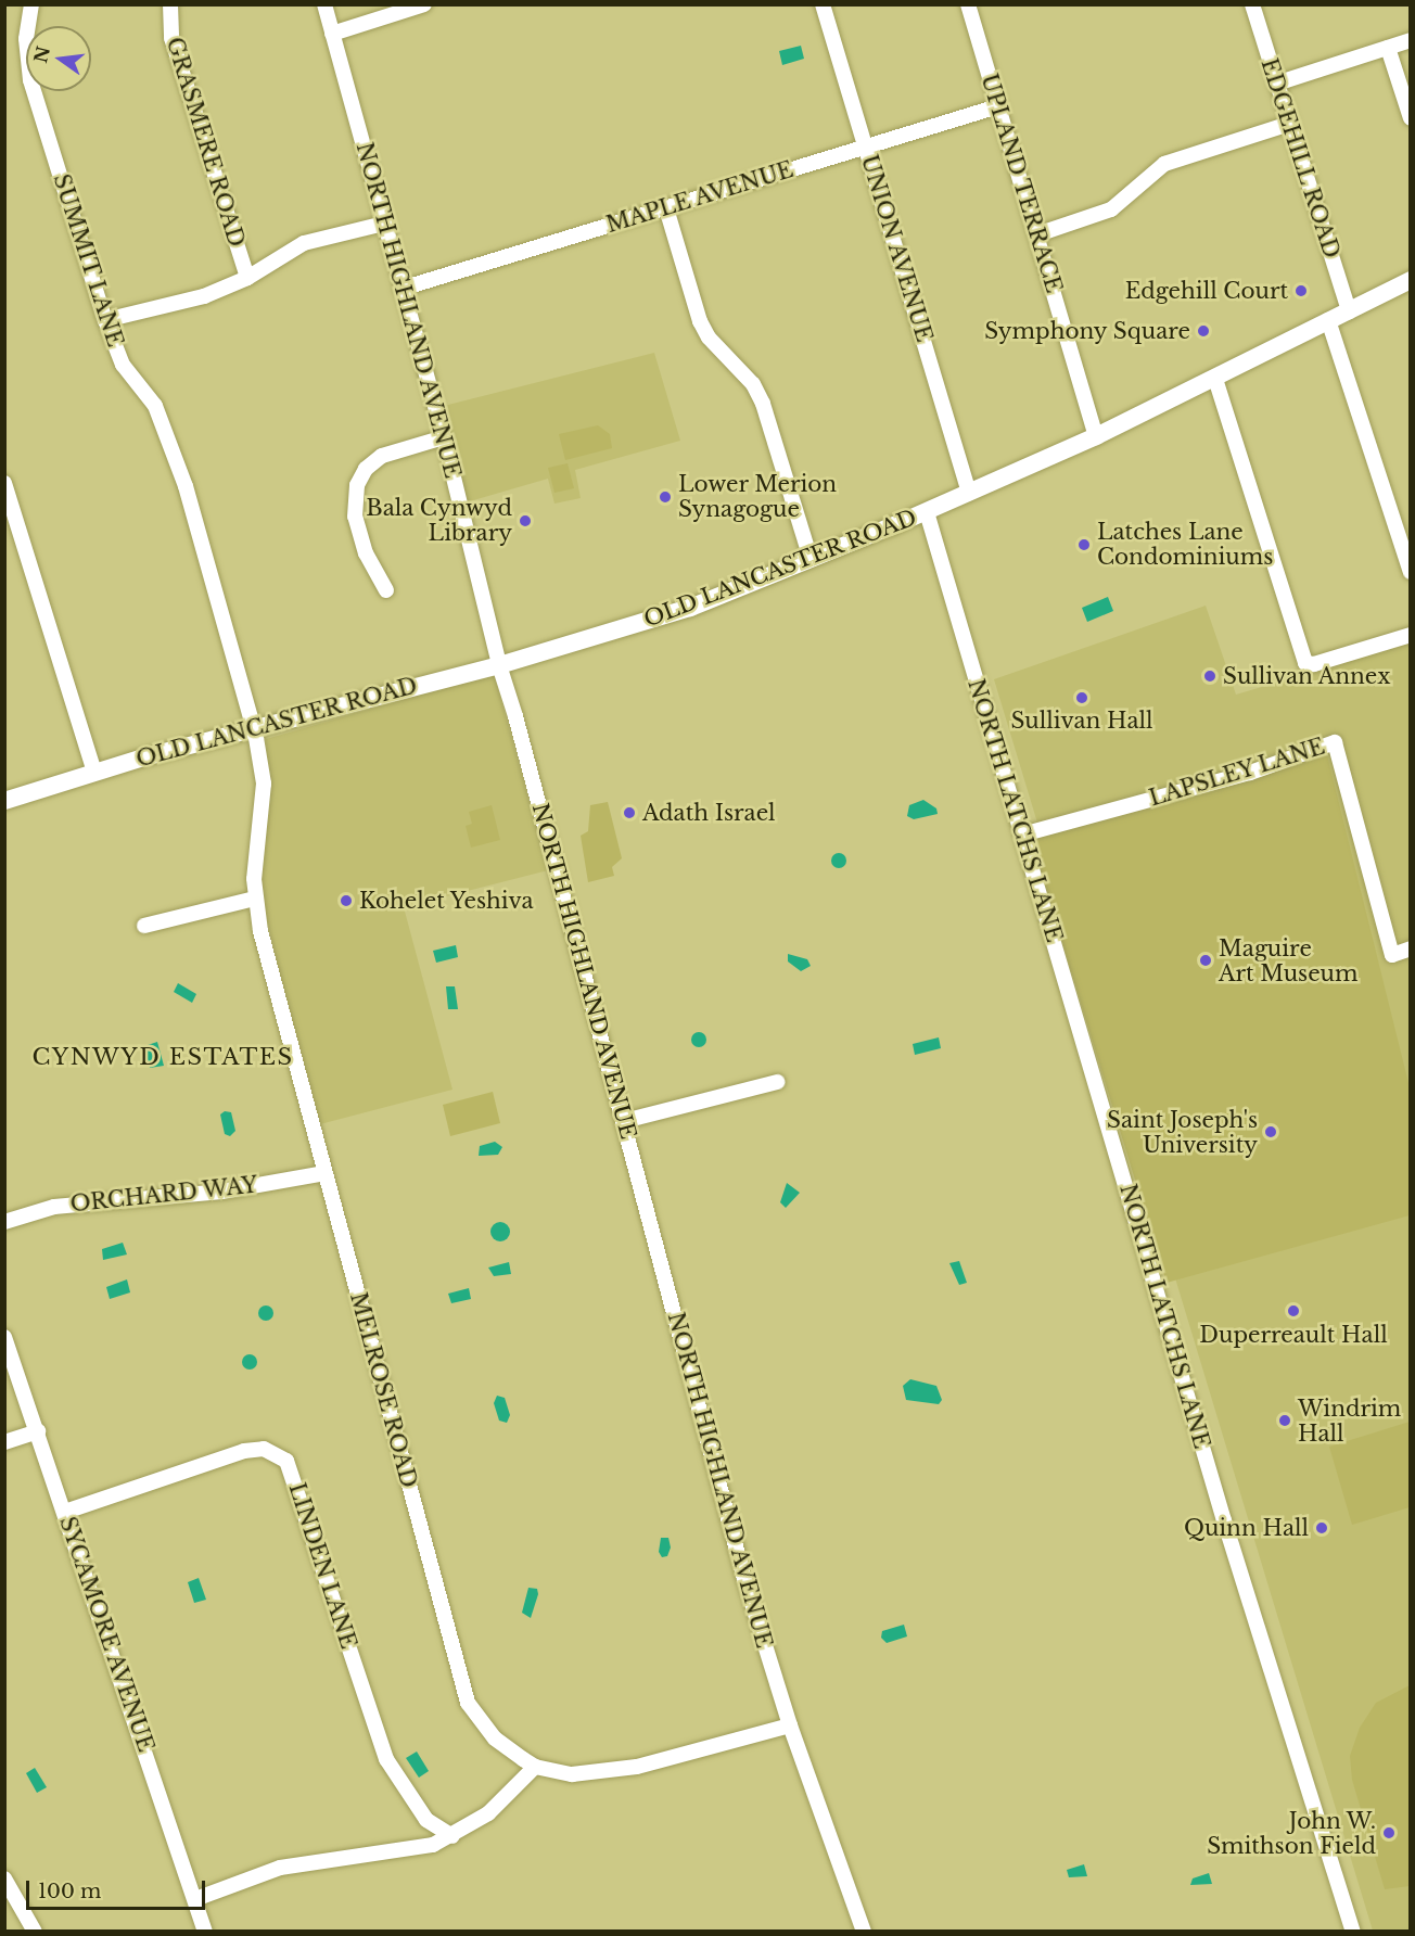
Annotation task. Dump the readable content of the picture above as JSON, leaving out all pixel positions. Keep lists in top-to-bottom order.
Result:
{
  "streets": {
    "main road": ["OLD LANCASTER ROAD"],
    "street": [
      "GRASMERE ROAD",
      "EDGEHILL ROAD",
      "UPLAND TERRACE",
      "MAPLE AVENUE",
      "UNION AVENUE",
      "SUMMIT LANE",
      "NORTH HIGHLAND AVENUE",
      "LAPSLEY LANE",
      "NORTH LATCHS LANE",
      "ORCHARD WAY",
      "MELROSE ROAD",
      "LINDEN LANE",
      "SYCAMORE AVENUE"
    ]
  },
  "crossings": [
    ["EDGEHILL ROAD", "OLD LANCASTER ROAD"],
    ["UPLAND TERRACE", "MAPLE AVENUE"],
    ["UPLAND TERRACE", "OLD LANCASTER ROAD"],
    ["MAPLE AVENUE", "UNION AVENUE"],
    ["MAPLE AVENUE", "NORTH HIGHLAND AVENUE"],
    ["UNION AVENUE", "OLD LANCASTER ROAD"],
    ["SUMMIT LANE", "OLD LANCASTER ROAD"],
    ["SUMMIT LANE", "MELROSE ROAD"],
    ["NORTH HIGHLAND AVENUE", "OLD LANCASTER ROAD"],
    ["NORTH HIGHLAND AVENUE", "MELROSE ROAD"],
    ["OLD LANCASTER ROAD", "NORTH LATCHS LANE"],
    ["OLD LANCASTER ROAD", "MELROSE ROAD"],
    ["LAPSLEY LANE", "NORTH LATCHS LANE"],
    ["ORCHARD WAY", "MELROSE ROAD"],
    ["LINDEN LANE", "SYCAMORE AVENUE"]
  ],
  "districts": ["CYNWYD ESTATES"],
  "places": [
    "Edgehill Court",
    "Symphony Square",
    "Lower Merion Synagogue",
    "Bala Cynwyd Library",
    "Latches Lane Condominiums",
    "Sullivan Annex",
    "Sullivan Hall",
    "Adath Israel",
    "Kohelet Yeshiva",
    "Maguire Art Museum",
    "Saint Joseph's University",
    "Duperreault Hall",
    "Windrim Hall",
    "Quinn Hall",
    "John W. Smithson Field"
  ],
  "scale_bar": "100 m",
  "north": "left"
}
